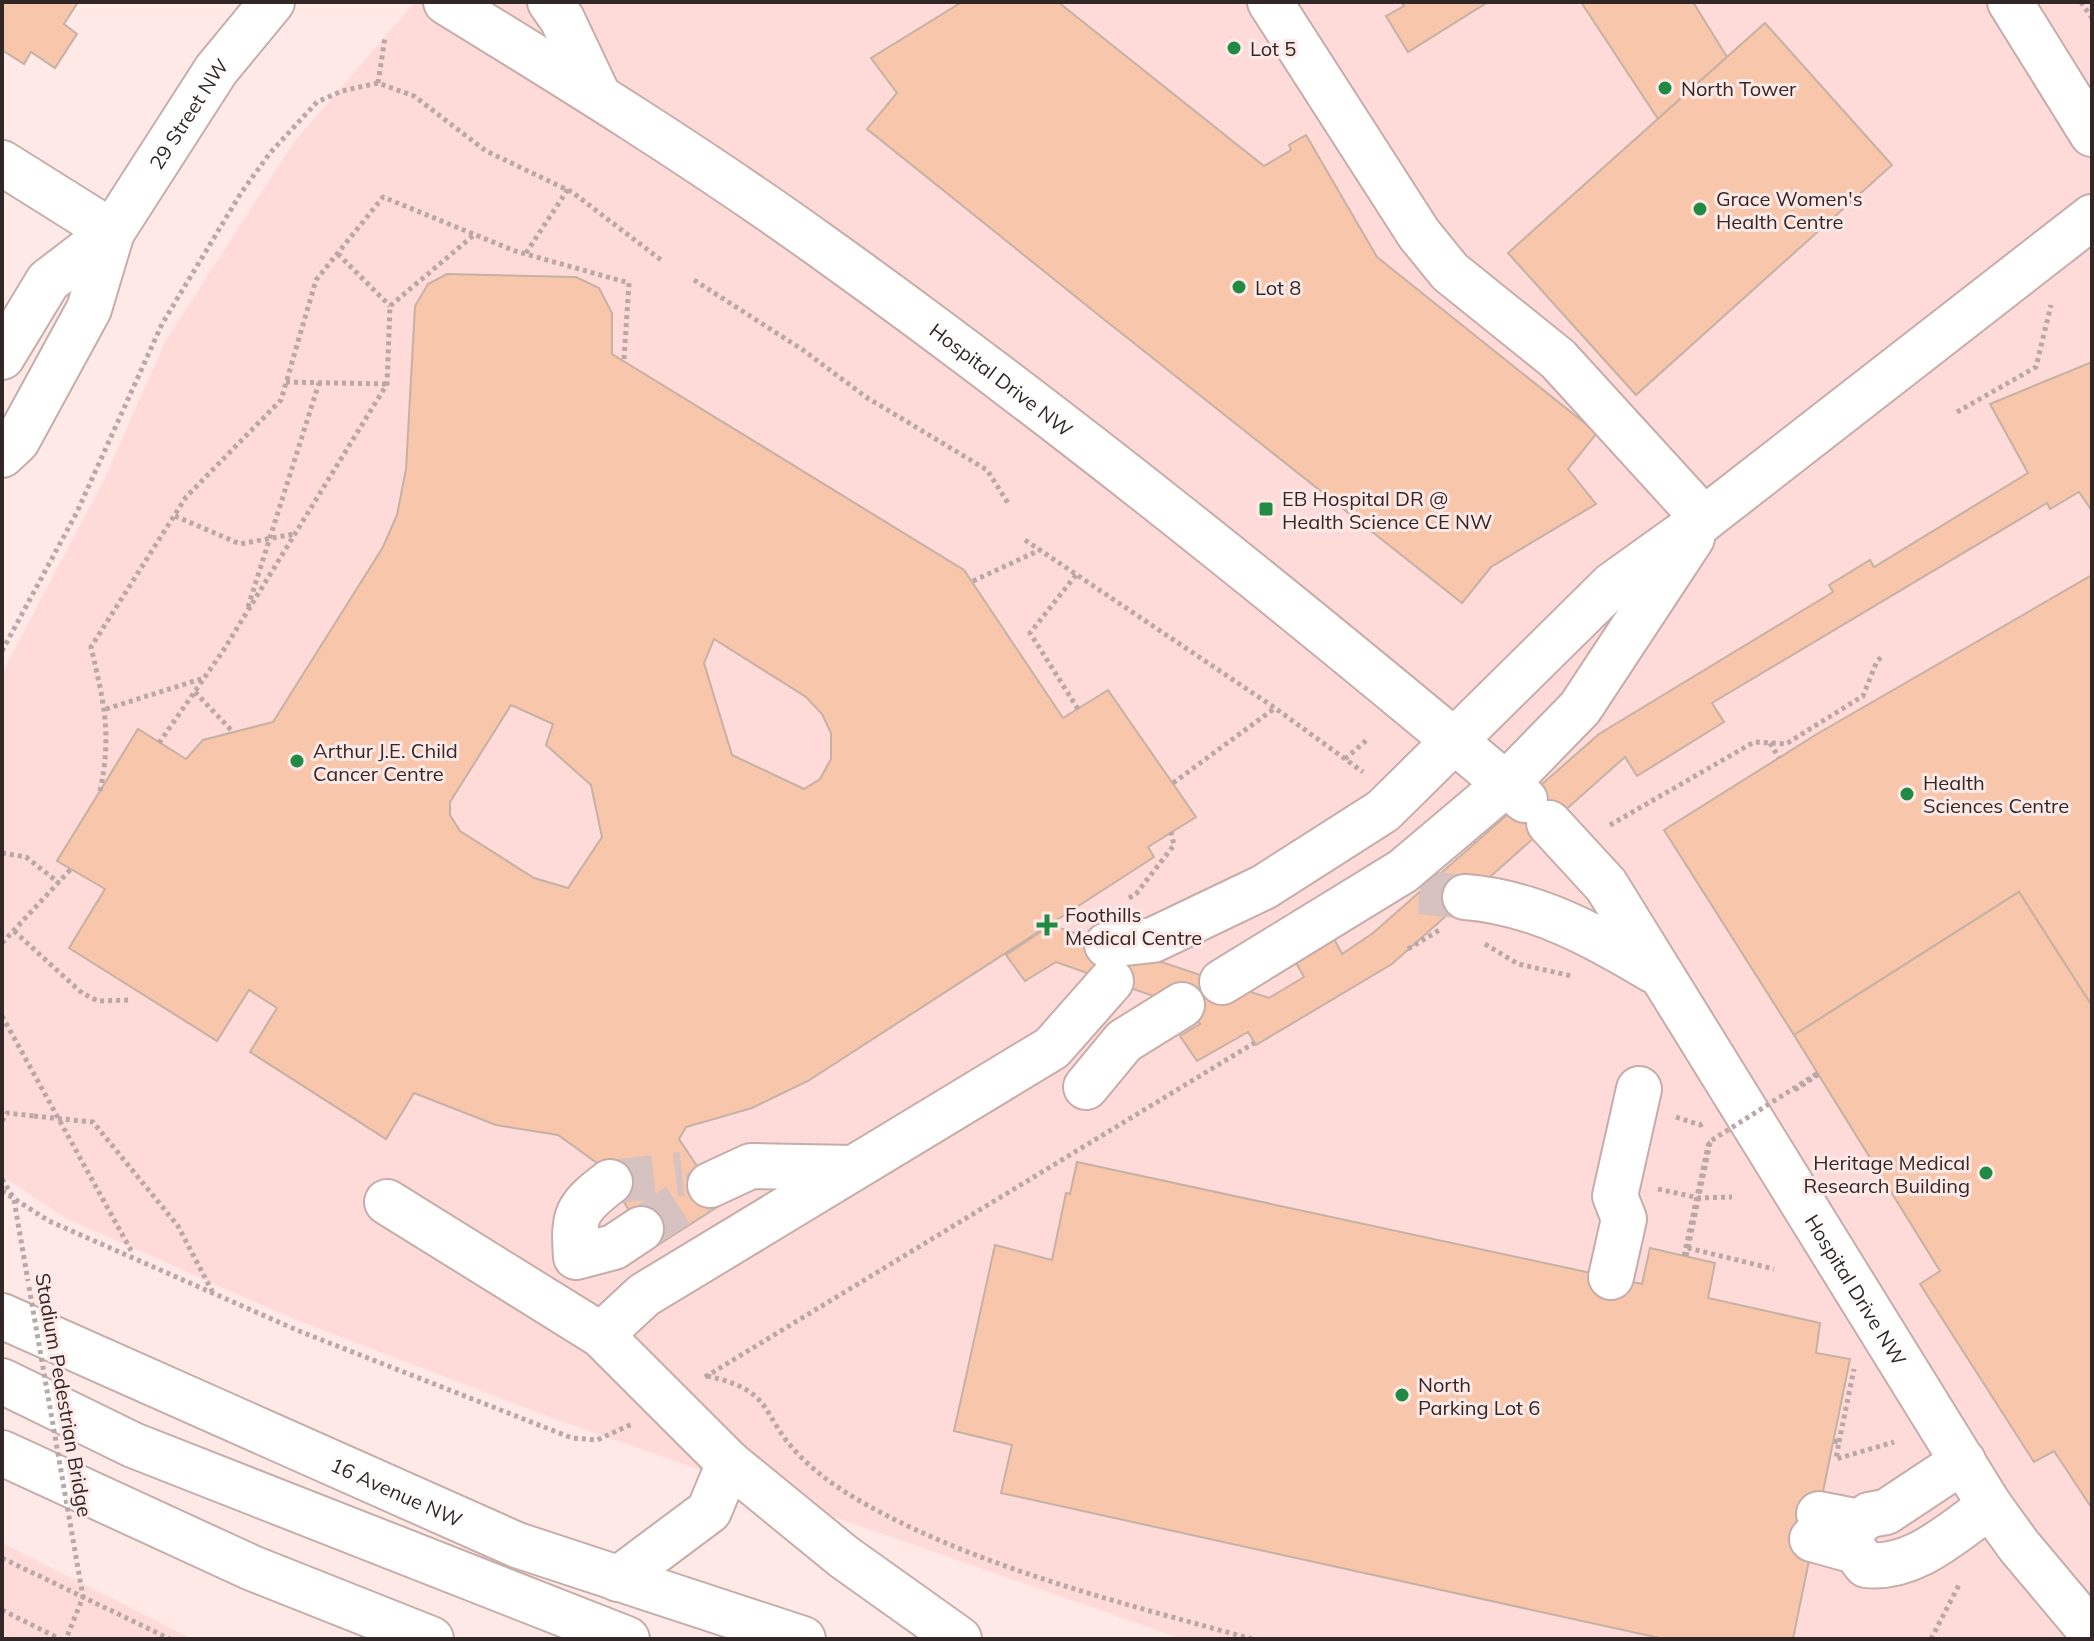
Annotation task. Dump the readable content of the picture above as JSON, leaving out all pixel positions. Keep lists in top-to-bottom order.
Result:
{
  "streets": {
    "main road": ["29 Street NW", "Hospital Drive NW", "16 Avenue NW"],
    "path": ["Stadium Pedestrian Bridge"]
  },
  "places": {
    "other": [
      "Lot 5",
      "North Tower",
      "Grace Women's Health Centre",
      "Lot 8",
      "Arthur J.E. Child Cancer Centre",
      "Health Sciences Centre",
      "Heritage Medical Research Building",
      "North Parking Lot 6"
    ],
    "transit": ["EB Hospital DR @ Health Science CE NW"],
    "health": ["Foothills Medical Centre"]
  }
}
